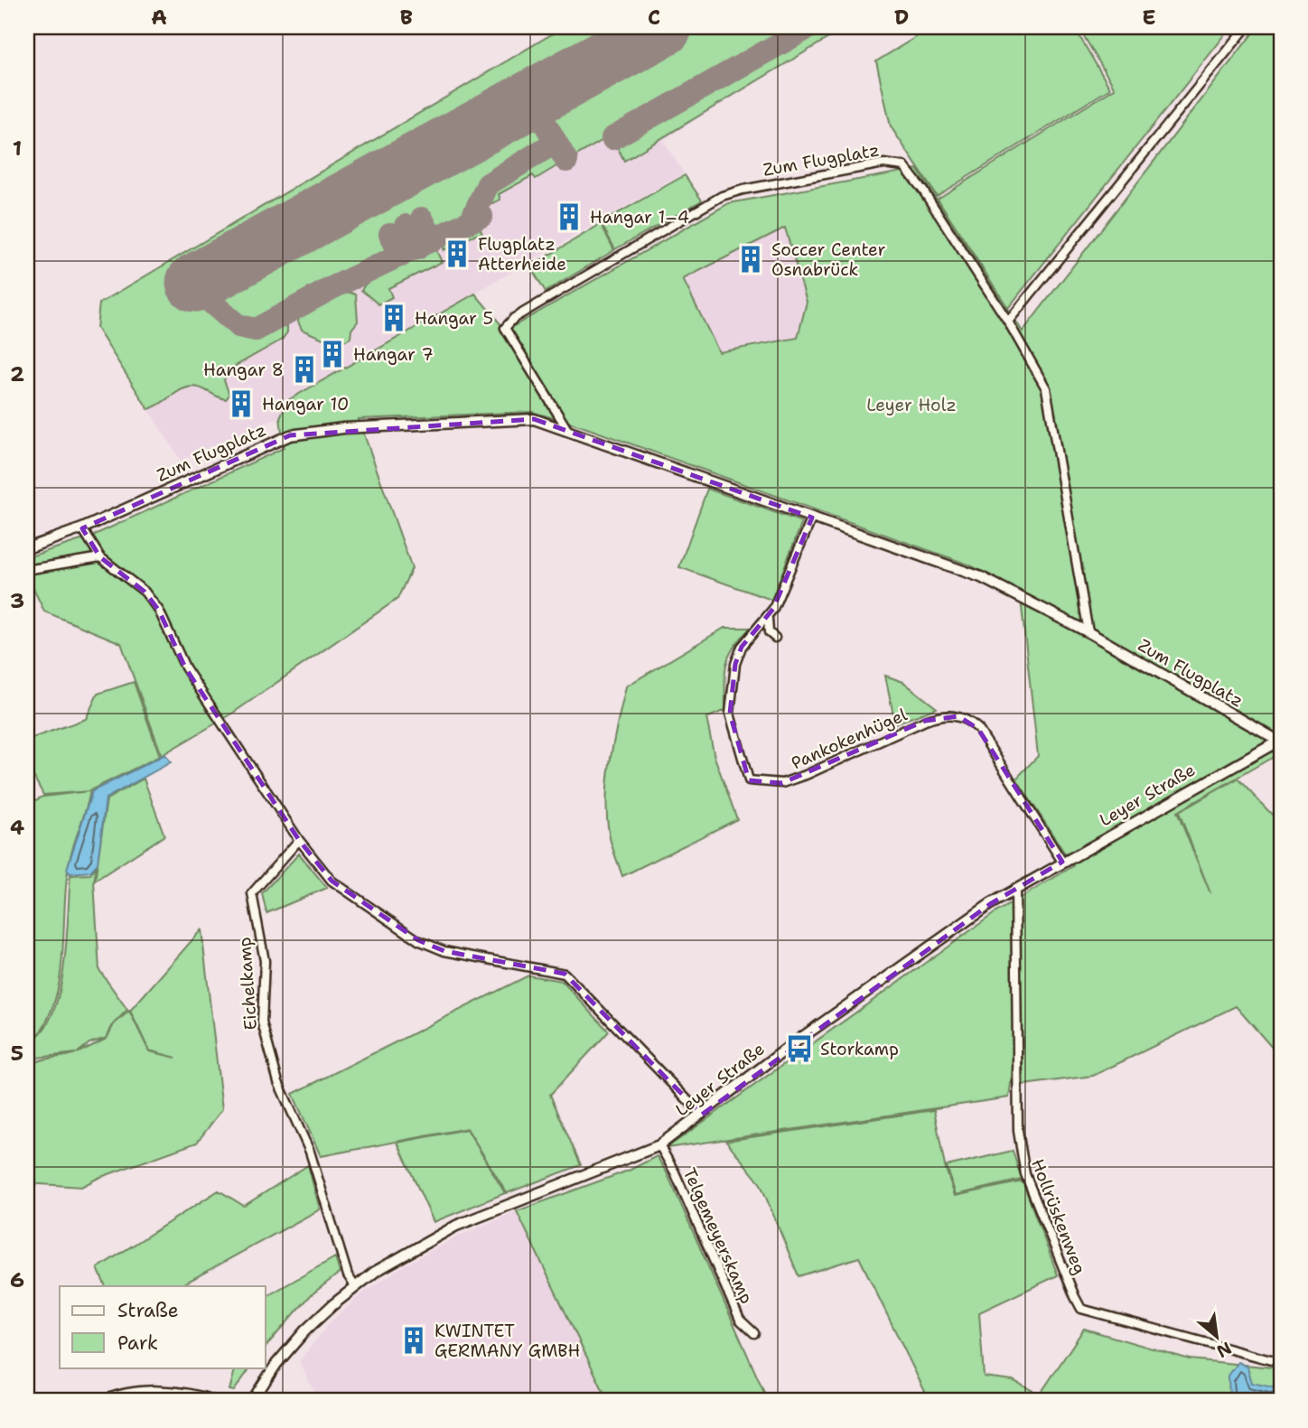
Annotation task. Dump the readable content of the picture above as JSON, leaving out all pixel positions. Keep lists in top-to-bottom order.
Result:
{
  "streets": {
    "street": [
      "Zum Flugplatz",
      "Pankokenhügel",
      "Leyer Straße",
      "Eichelkamp",
      "Hollrüskenweg",
      "Telgemeyerskamp"
    ]
  },
  "crossings": [
    ["Zum Flugplatz", "Pankokenhügel"],
    ["Zum Flugplatz", "Leyer Straße"],
    ["Pankokenhügel", "Leyer Straße"],
    ["Leyer Straße", "Eichelkamp"],
    ["Leyer Straße", "Hollrüskenweg"],
    ["Leyer Straße", "Telgemeyerskamp"]
  ],
  "parks": ["Leyer Holz"],
  "places": {
    "building": [
      "Hangar 1–4",
      "Flugplatz Atterheide",
      "Soccer Center Osnabrück",
      "Hangar 5",
      "Hangar 7",
      "Hangar 8",
      "Hangar 10",
      "KWINTET GERMANY GMBH"
    ],
    "bus stop": ["Storkamp"]
  },
  "legend": ["Straße", "Park"],
  "north": "bottom right",
  "grid": {
    "columns": [
      "A",
      "B",
      "C",
      "D",
      "E"
    ],
    "rows": [
      "1",
      "2",
      "3",
      "4",
      "5",
      "6"
    ]
  }
}
